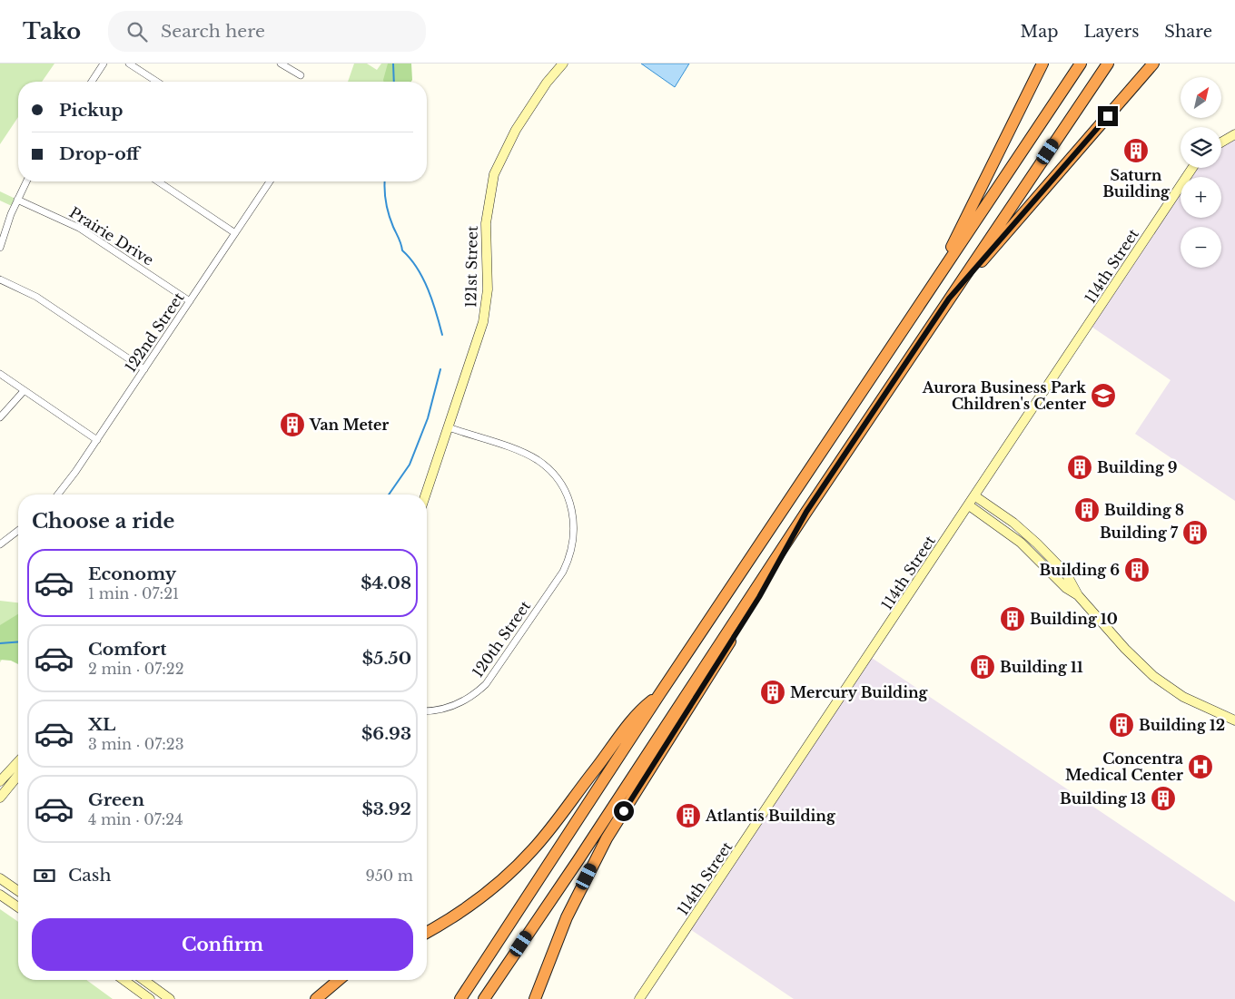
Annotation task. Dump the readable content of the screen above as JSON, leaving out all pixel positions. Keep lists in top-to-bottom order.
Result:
{
  "streets": {
    "street": [
      "Prairie Drive",
      "114th Street",
      "121st Street",
      "122nd Street",
      "120th Street"
    ]
  },
  "crossings": [
    ["Prairie Drive", "122nd Street"],
    ["121st Street", "120th Street"]
  ],
  "places": {
    "building": [
      "Saturn Building",
      "Van Meter",
      "Building 9",
      "Building 8",
      "Building 7",
      "Building 6",
      "Building 10",
      "Building 11",
      "Mercury Building",
      "Building 12",
      "Building 13",
      "Atlantis Building"
    ],
    "school or university": ["Aurora Business Park Children's Center"],
    "hospital": ["Concentra Medical Center"]
  },
  "north": "top right",
  "page": {
    "header": "Tako",
    "search": "Search here",
    "nav": ["Map", "Layers", "Share"],
    "map_buttons": ["+", "−"],
    "banner": ["Pickup", "Drop-off"],
    "heading": "Choose a ride",
    "list": [
      {
        "name": "Economy",
        "note": "1 min · 07:21",
        "value": "$4.08"
      },
      {
        "name": "Comfort",
        "note": "2 min · 07:22",
        "value": "$5.50"
      },
      {
        "name": "XL",
        "note": "3 min · 07:23",
        "value": "$6.93"
      },
      {
        "name": "Green",
        "note": "4 min · 07:24",
        "value": "$3.92"
      }
    ],
    "pay": ["Cash", "950 m"],
    "buttons": "Confirm"
  }
}
